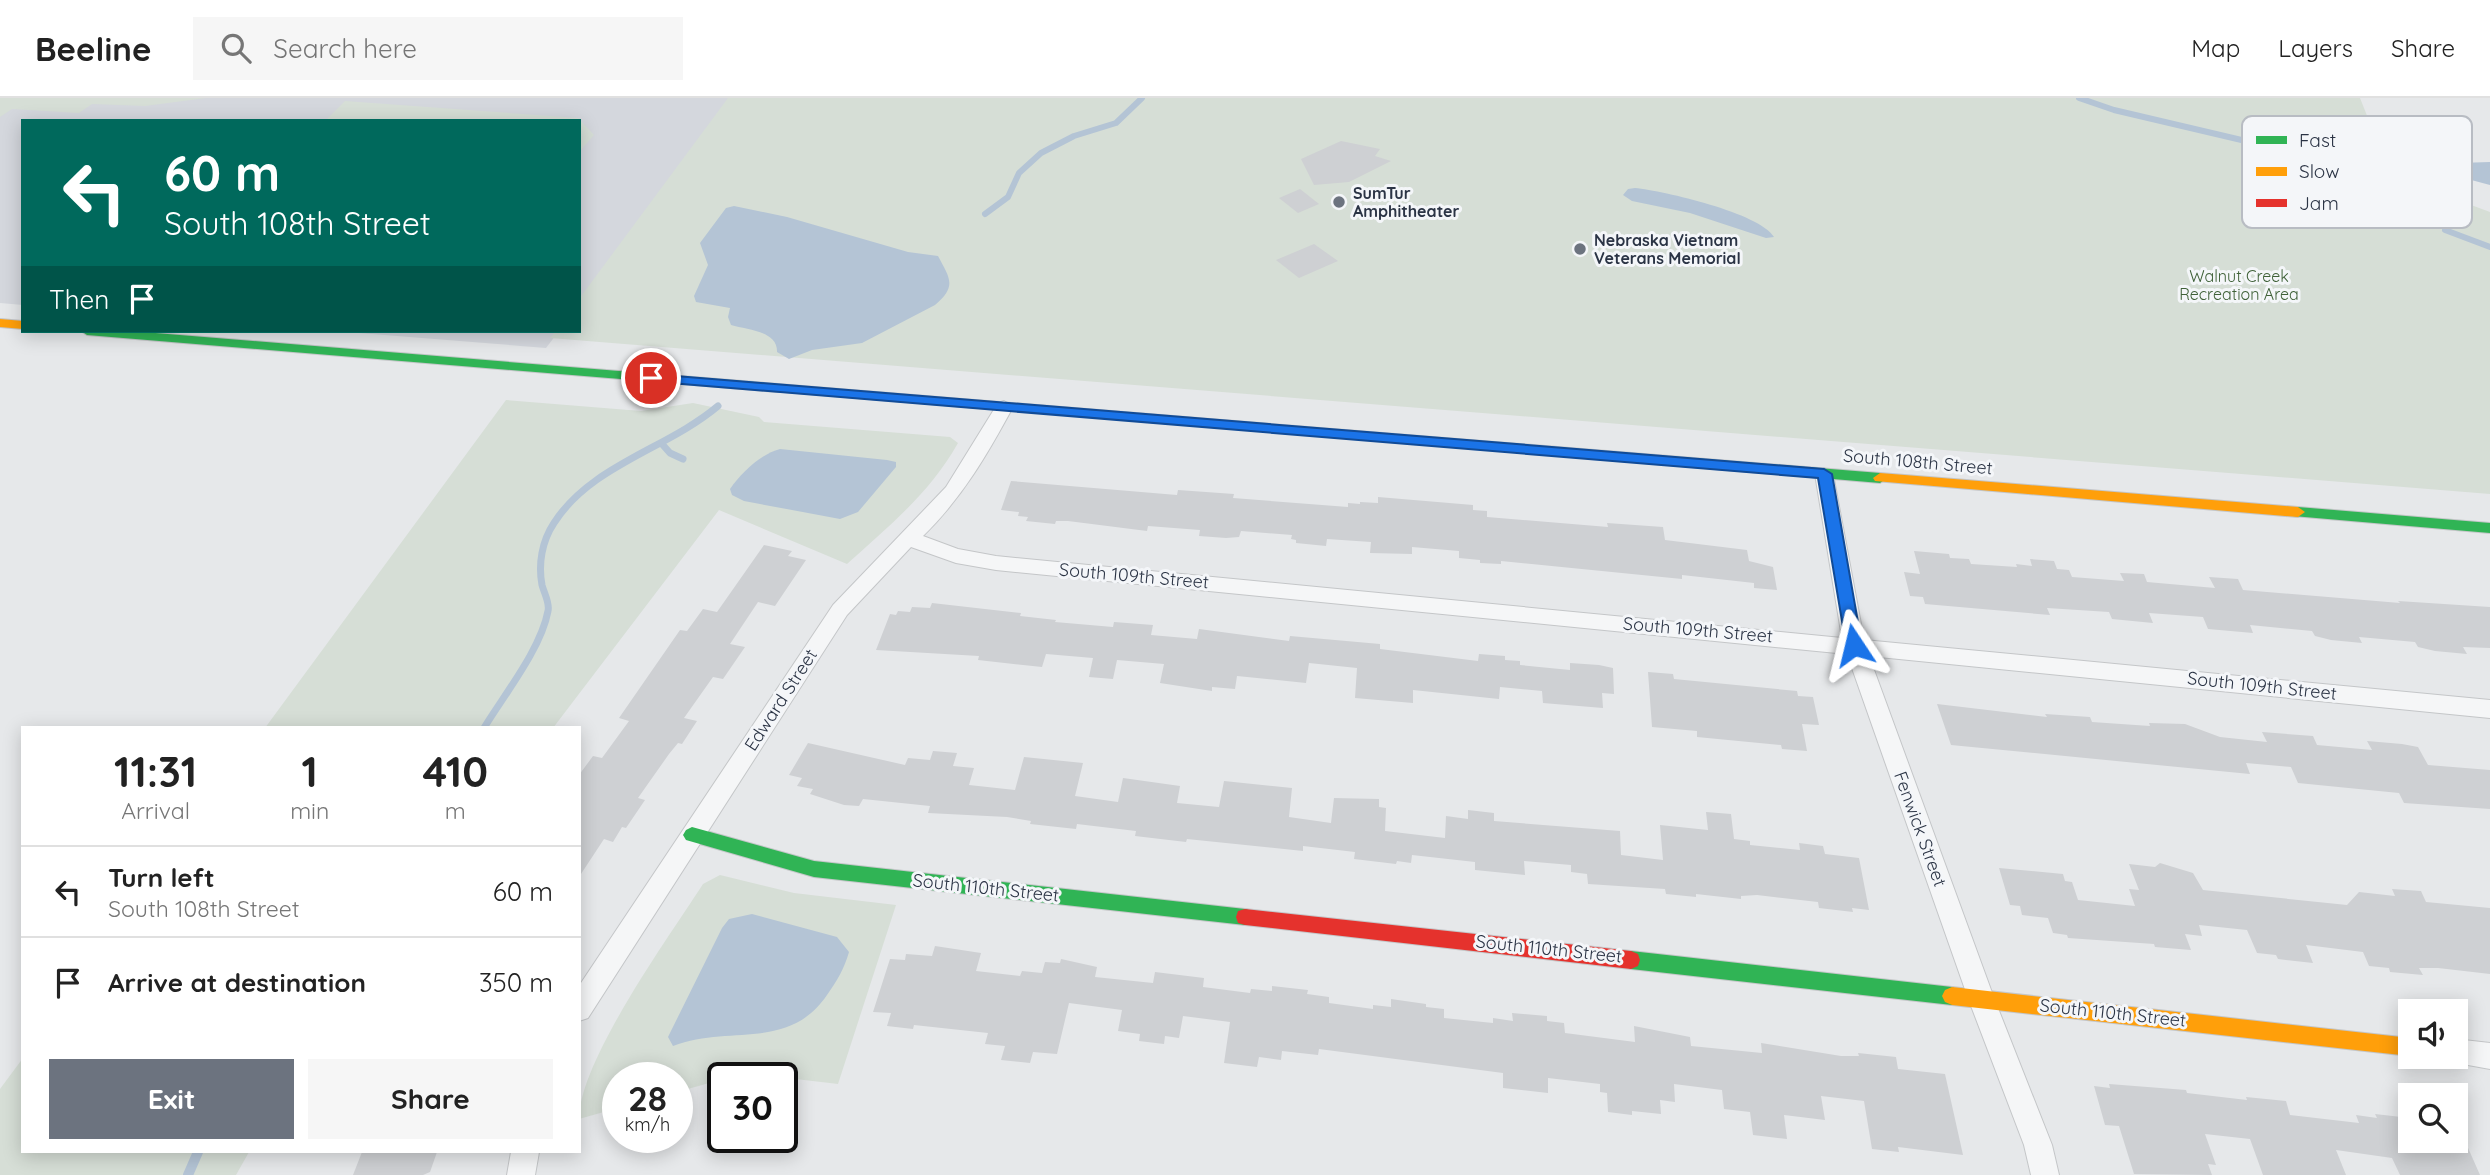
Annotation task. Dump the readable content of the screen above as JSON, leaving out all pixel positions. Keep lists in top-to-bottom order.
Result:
{
  "streets": {
    "street": [
      "South 108th Street",
      "South 109th Street",
      "Edward Street",
      "Fenwick Street",
      "South 110th Street"
    ]
  },
  "crossings": [
    ["South 108th Street", "Edward Street"],
    ["South 108th Street", "Fenwick Street"],
    ["South 109th Street", "Edward Street"],
    ["South 109th Street", "Fenwick Street"],
    ["Edward Street", "South 110th Street"],
    ["Fenwick Street", "South 110th Street"]
  ],
  "parks": ["Walnut Creek Recreation Area"],
  "places": ["SumTur Amphitheater", "Nebraska Vietnam Veterans Memorial"],
  "legend": ["Fast", "Slow", "Jam"],
  "page": {
    "header": "Beeline",
    "search": "Search here",
    "nav": ["Map", "Layers", "Share"],
    "turn": ["60 m", "South 108th Street"],
    "then": "Then",
    "eta": [
      "11:31",
      "Arrival",
      "1",
      "min",
      "410",
      "m"
    ],
    "list": [
      {
        "name": "Turn left",
        "note": "South 108th Street",
        "value": "60 m"
      },
      {
        "name": "Arrive at destination",
        "value": "350 m"
      }
    ],
    "buttons": ["Exit", "Share"],
    "speed": "28 km/h",
    "limit": "30"
  }
}
